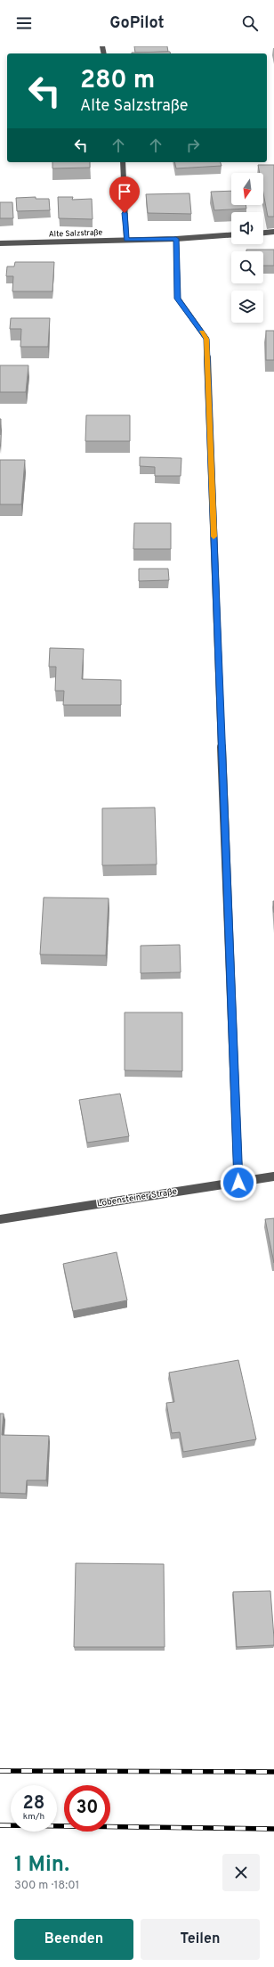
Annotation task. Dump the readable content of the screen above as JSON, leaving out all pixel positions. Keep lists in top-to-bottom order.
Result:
{
  "streets": {
    "street": ["Alte Salzstraße", "Lobensteiner Straße"]
  },
  "north": "bottom",
  "page": {
    "header": "GoPilot",
    "turn": ["280 m", "Alte Salzstraße"],
    "speed": "28 km/h",
    "limit": "30",
    "heading": ["1 Min.", "300 m · 18:01"],
    "buttons": ["Beenden", "Teilen"]
  }
}
